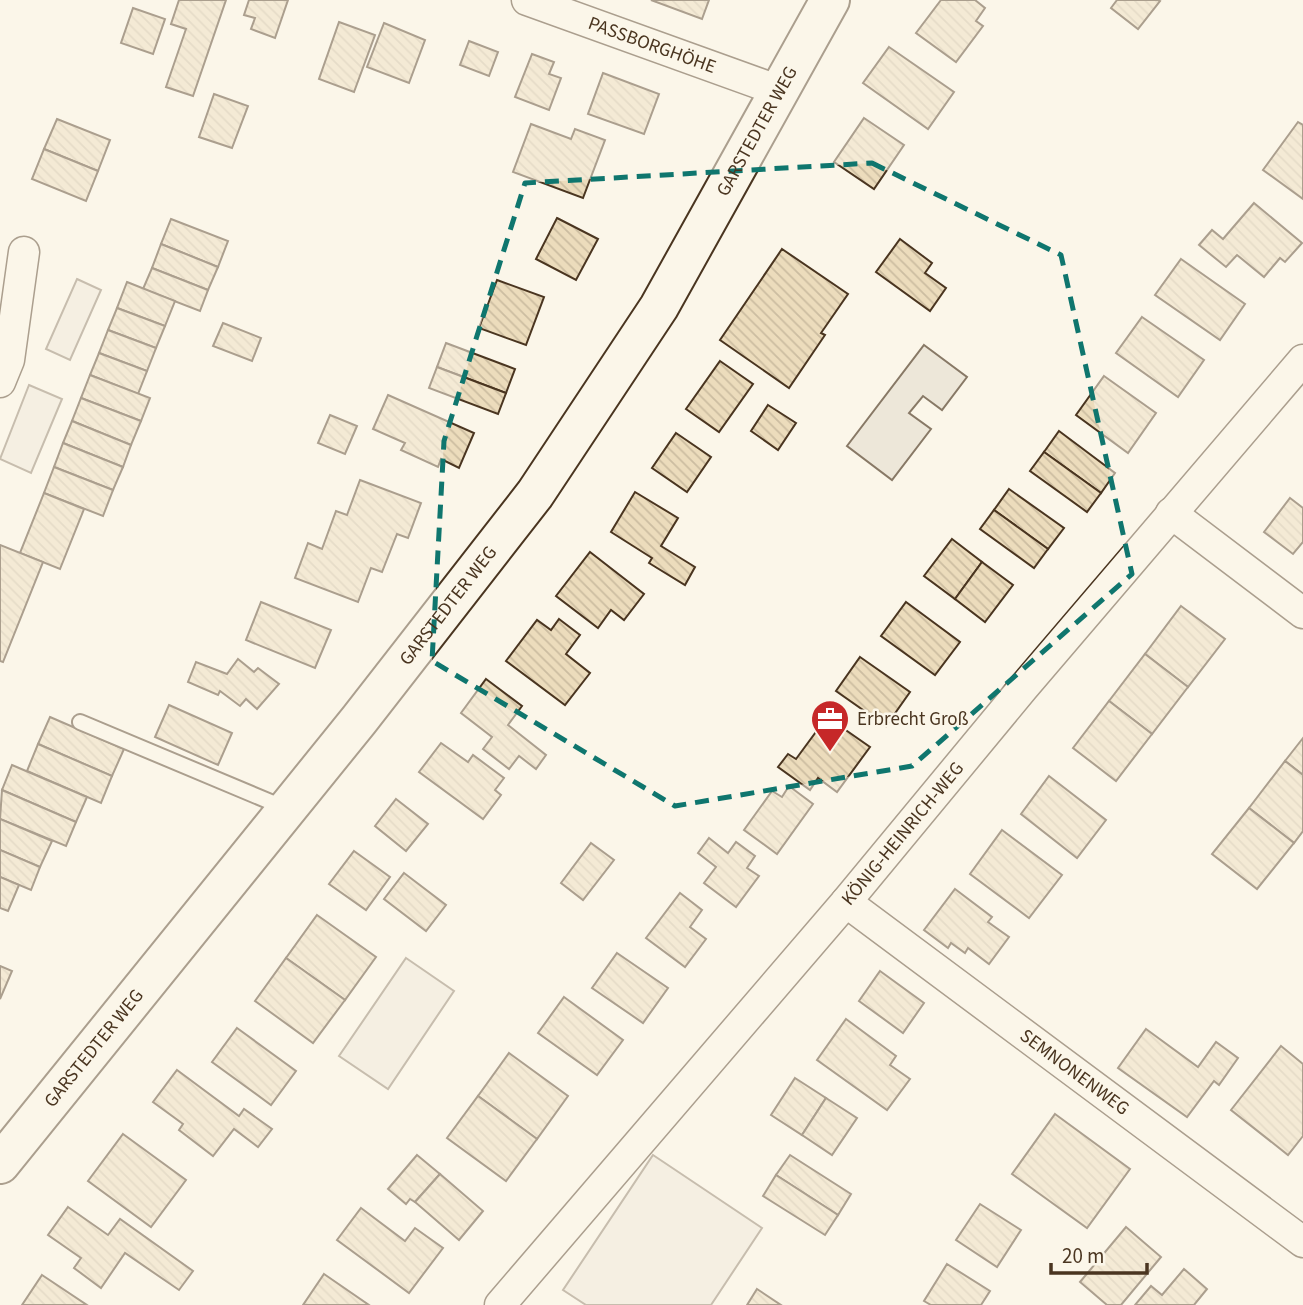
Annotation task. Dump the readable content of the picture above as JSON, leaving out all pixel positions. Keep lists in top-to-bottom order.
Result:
{
  "streets": {
    "main road": ["GARSTEDTER WEG"],
    "street": ["PASSBORGHÖHE", "KÖNIG-HEINRICH-WEG", "SEMNONENWEG"]
  },
  "crossings": [
    ["PASSBORGHÖHE", "GARSTEDTER WEG"],
    ["KÖNIG-HEINRICH-WEG", "SEMNONENWEG"]
  ],
  "places": {
    "office": ["Erbrecht Groß"]
  },
  "scale_bar": "20 m"
}
